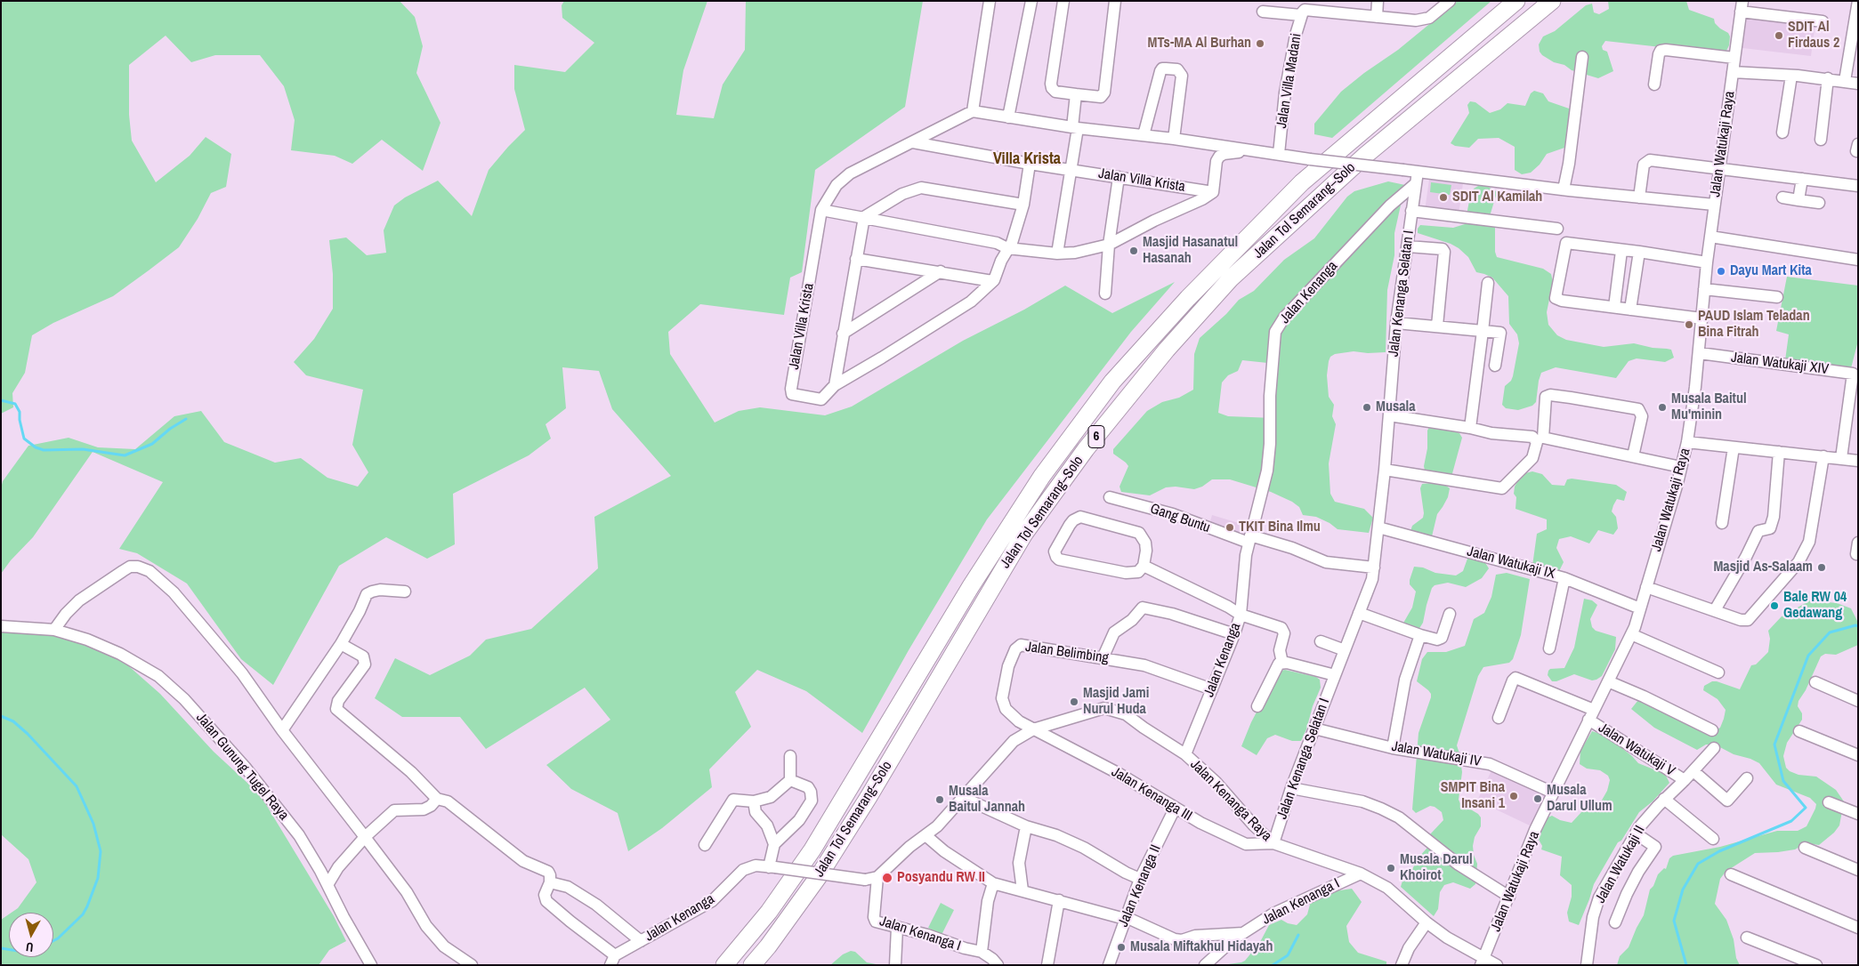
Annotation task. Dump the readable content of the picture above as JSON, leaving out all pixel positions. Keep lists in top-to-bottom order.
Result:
{
  "streets": {
    "highway": ["Jalan Tol Semarang–Solo", "6"],
    "street": [
      "Jalan Villa Madani",
      "Jalan Watukaji Raya",
      "Jalan Villa Krista",
      "Jalan Kenanga",
      "Jalan Kenanga Selatan I",
      "Jalan Watukaji XIV",
      "Gang Buntu",
      "Jalan Watukaji IX",
      "Jalan Belimbing",
      "Jalan Watukaji V",
      "Jalan Watukaji IV",
      "Jalan Gunung Tugel Raya",
      "Jalan Kenanga III",
      "Jalan Kenanga Raya",
      "Jalan Watukaji II",
      "Jalan Kenanga II",
      "Jalan Kenanga I"
    ]
  },
  "crossings": [
    ["Jalan Watukaji Raya", "Jalan Watukaji XIV"],
    ["Jalan Watukaji Raya", "Jalan Watukaji IX"],
    ["Jalan Watukaji Raya", "Jalan Watukaji V"],
    ["Jalan Watukaji Raya", "Jalan Watukaji IV"],
    ["Jalan Kenanga", "Jalan Kenanga Selatan I"],
    ["Jalan Kenanga", "Gang Buntu"],
    ["Jalan Kenanga", "Jalan Belimbing"],
    ["Jalan Kenanga", "Jalan Kenanga Raya"],
    ["Jalan Kenanga Selatan I", "Jalan Watukaji IX"],
    ["Jalan Kenanga Selatan I", "Jalan Watukaji IV"],
    ["Jalan Kenanga Selatan I", "Jalan Kenanga III"],
    ["Jalan Kenanga Selatan I", "Jalan Kenanga Raya"],
    ["Jalan Belimbing", "Jalan Kenanga III"],
    ["Jalan Belimbing", "Jalan Kenanga Raya"],
    ["Jalan Watukaji V", "Jalan Watukaji II"],
    ["Jalan Kenanga III", "Jalan Kenanga Raya"],
    ["Jalan Kenanga III", "Jalan Kenanga II"],
    ["Jalan Kenanga Raya", "Jalan Kenanga I"],
    ["Jalan Kenanga II", "Jalan Kenanga I"]
  ],
  "districts": ["Villa Krista"],
  "places": [
    "SDIT Al Firdaus 2",
    "MTs-MA Al Burhan",
    "SDIT Al Kamilah",
    "Masjid Hasanatul Hasanah",
    "Dayu Mart Kita",
    "PAUD Islam Teladan Bina Fitrah",
    "Musala",
    "Musala Baitul Mu'minin",
    "TKIT Bina Ilmu",
    "Masjid As-Salaam",
    "Bale RW 04 Gedawang",
    "Masjid Jami Nurul Huda",
    "SMPIT Bina Insani 1",
    "Musala Darul Ullum",
    "Musala Baitul Jannah",
    "Musala Darul Khoirot",
    "Posyandu RW II",
    "Musala Miftakhul Hidayah"
  ],
  "north": "bottom"
}
